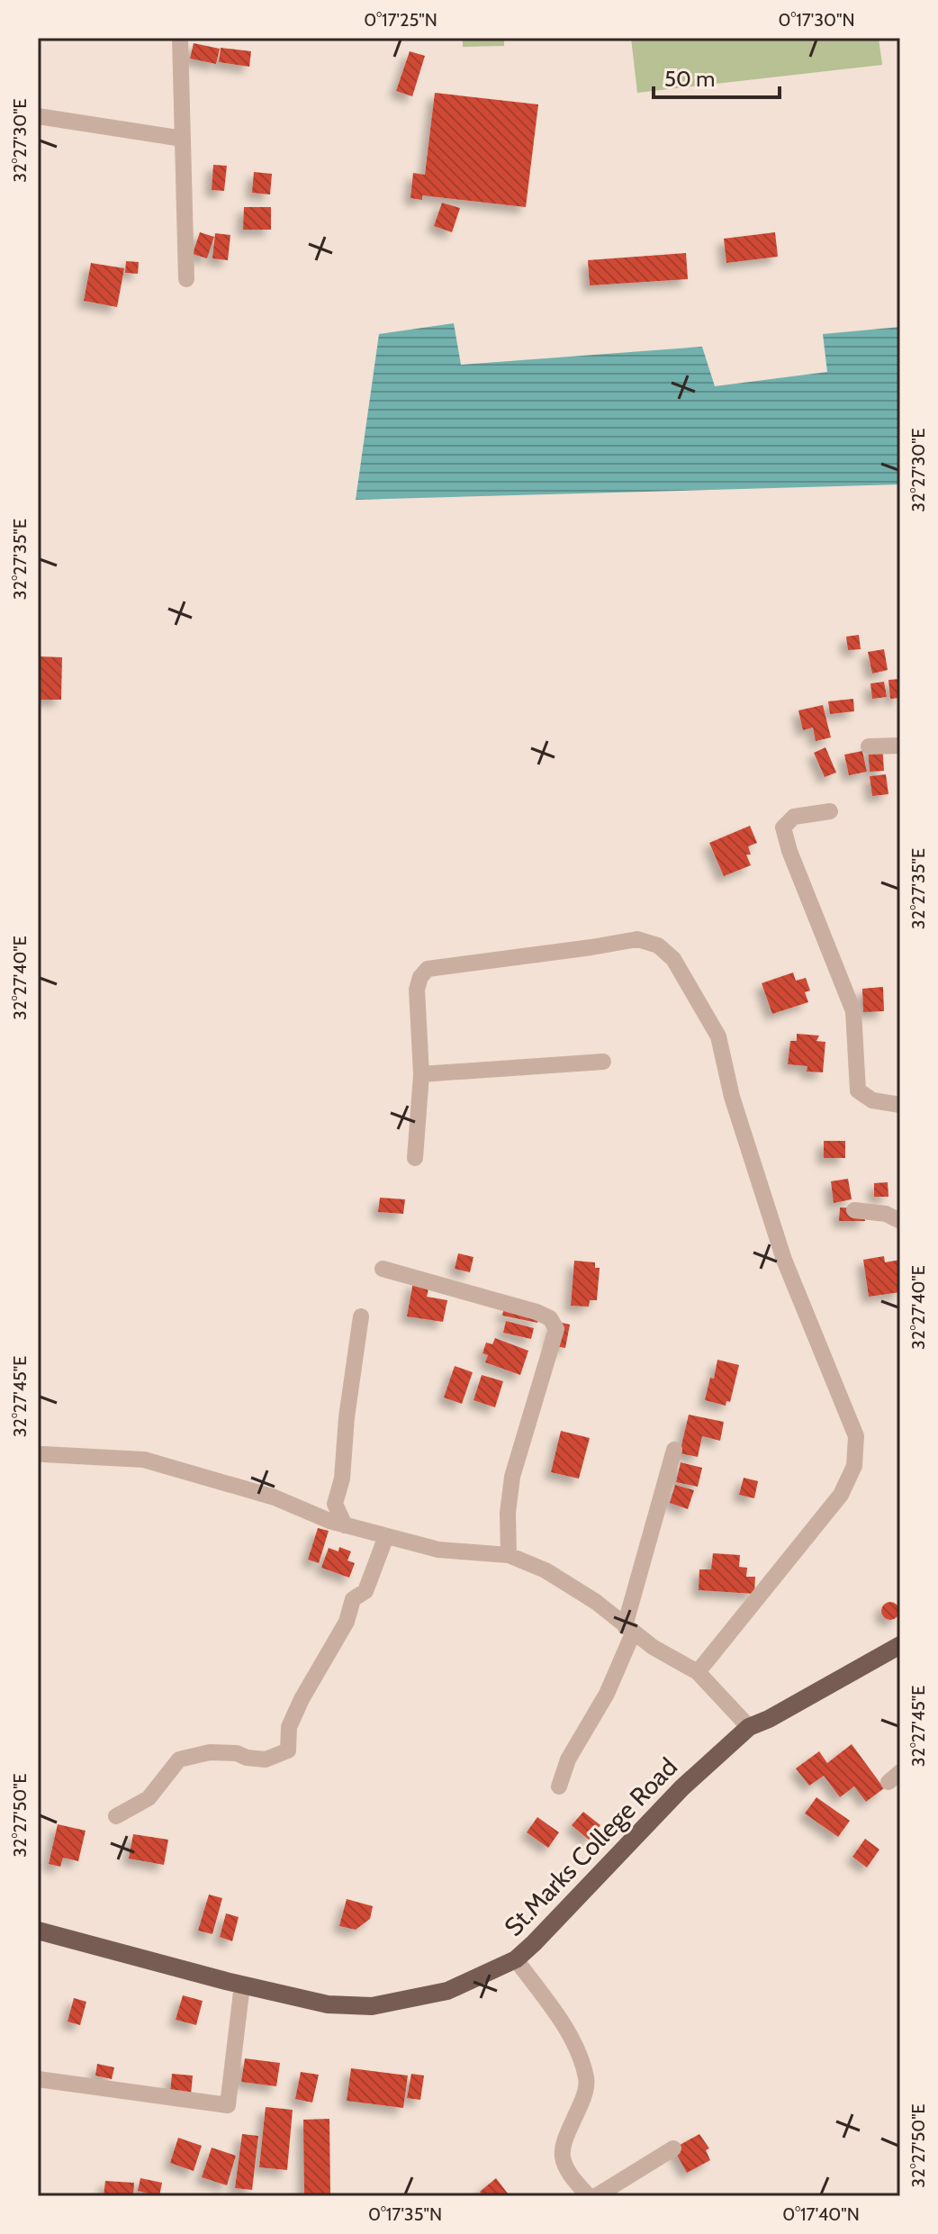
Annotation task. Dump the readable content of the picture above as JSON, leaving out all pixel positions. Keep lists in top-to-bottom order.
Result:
{
  "streets": {
    "main road": ["St.Marks College Road"]
  },
  "scale_bar": "50 m",
  "coordinates": [
    "0°17'25\"N",
    "0°17'30\"N",
    "32°27'30\"E",
    "32°27'35\"E",
    "32°27'40\"E",
    "32°27'45\"E",
    "32°27'50\"E",
    "0°17'35\"N",
    "0°17'40\"N"
  ]
}
